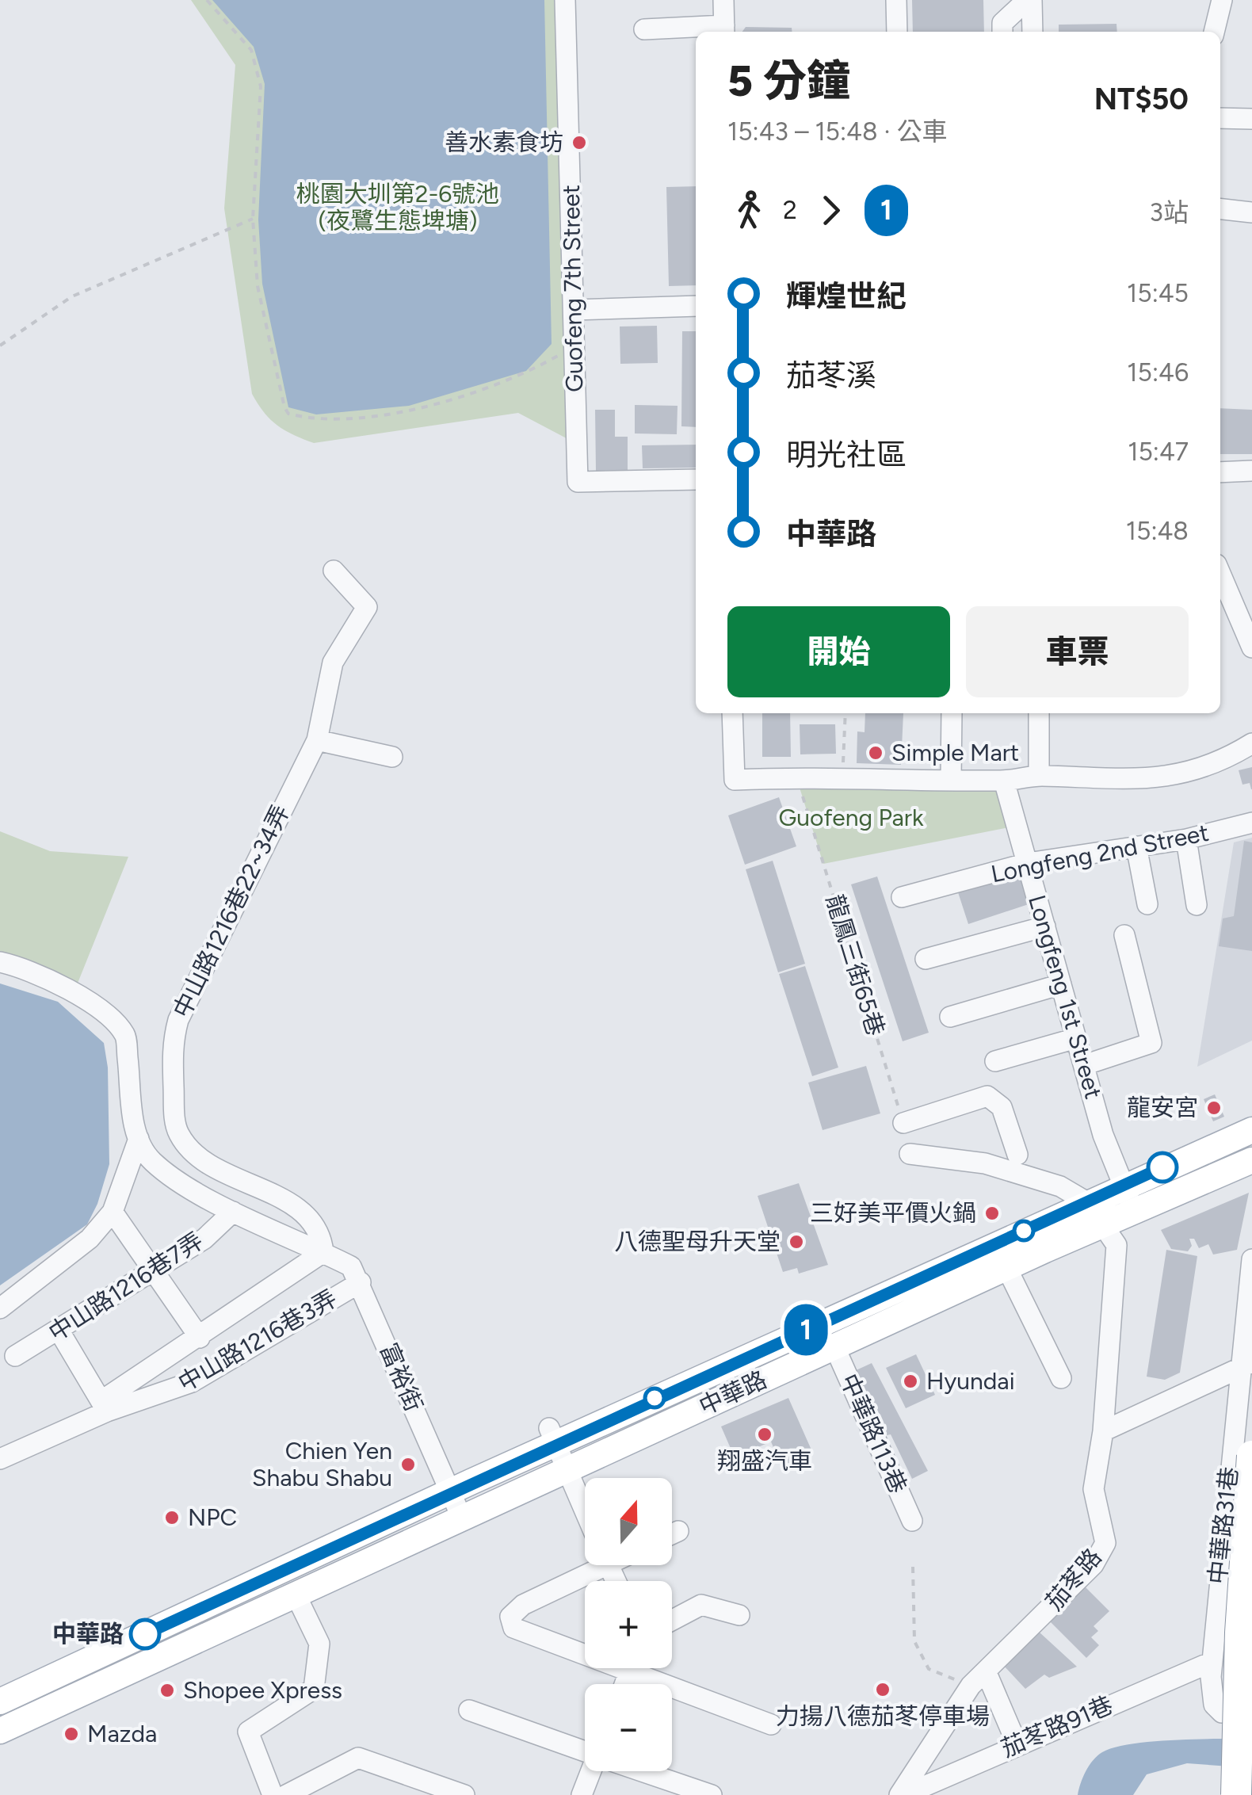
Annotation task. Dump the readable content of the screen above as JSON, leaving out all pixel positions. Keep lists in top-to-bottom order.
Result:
{
  "streets": {
    "main road": ["中華路"],
    "street": [
      "Guofeng 7th Street",
      "Longfeng 2nd Street",
      "中山路1216巷22~34弄",
      "Longfeng 1st Street",
      "中山路1216巷7弄",
      "中山路1216巷3弄",
      "富裕街",
      "中華路113巷",
      "中華路31巷",
      "茄苳路",
      "茄苳路91巷"
    ],
    "path": ["龍鳳三街65巷"]
  },
  "crossings": [
    ["Longfeng 2nd Street", "Longfeng 1st Street"],
    ["中山路1216巷22~34弄", "富裕街"],
    ["Longfeng 1st Street", "中華路"],
    ["中山路1216巷7弄", "富裕街"],
    ["中山路1216巷3弄", "富裕街"],
    ["富裕街", "中華路"],
    ["中華路", "中華路113巷"],
    ["中華路", "茄苳路"],
    ["中華路31巷", "茄苳路91巷"],
    ["茄苳路", "茄苳路91巷"]
  ],
  "parks": ["桃園大圳第2-6號池 (夜鷺生態埤塘)", "Guofeng Park"],
  "places": [
    "善水素食坊",
    "Simple Mart",
    "龍安宮",
    "三好美平價火鍋",
    "八德聖母升天堂",
    "Hyundai",
    "翔盛汽車",
    "Chien Yen Shabu Shabu",
    "NPC",
    "中華路",
    "力揚八德茄苳停車場",
    "Shopee Xpress",
    "Mazda"
  ],
  "lines": ["bus line 1"],
  "north": "top",
  "page": {
    "on_map": "1",
    "heading": ["5 分鐘", "15:43 – 15:48 · 公車", "NT$50"],
    "legs": ["2", "1", "3站"],
    "list": [
      {
        "name": "輝煌世紀",
        "value": "15:45"
      },
      {
        "name": "茄苳溪",
        "value": "15:46"
      },
      {
        "name": "明光社區",
        "value": "15:47"
      },
      {
        "name": "中華路",
        "value": "15:48"
      }
    ],
    "buttons": ["開始", "車票"],
    "map_buttons": ["+", "−"]
  }
}
